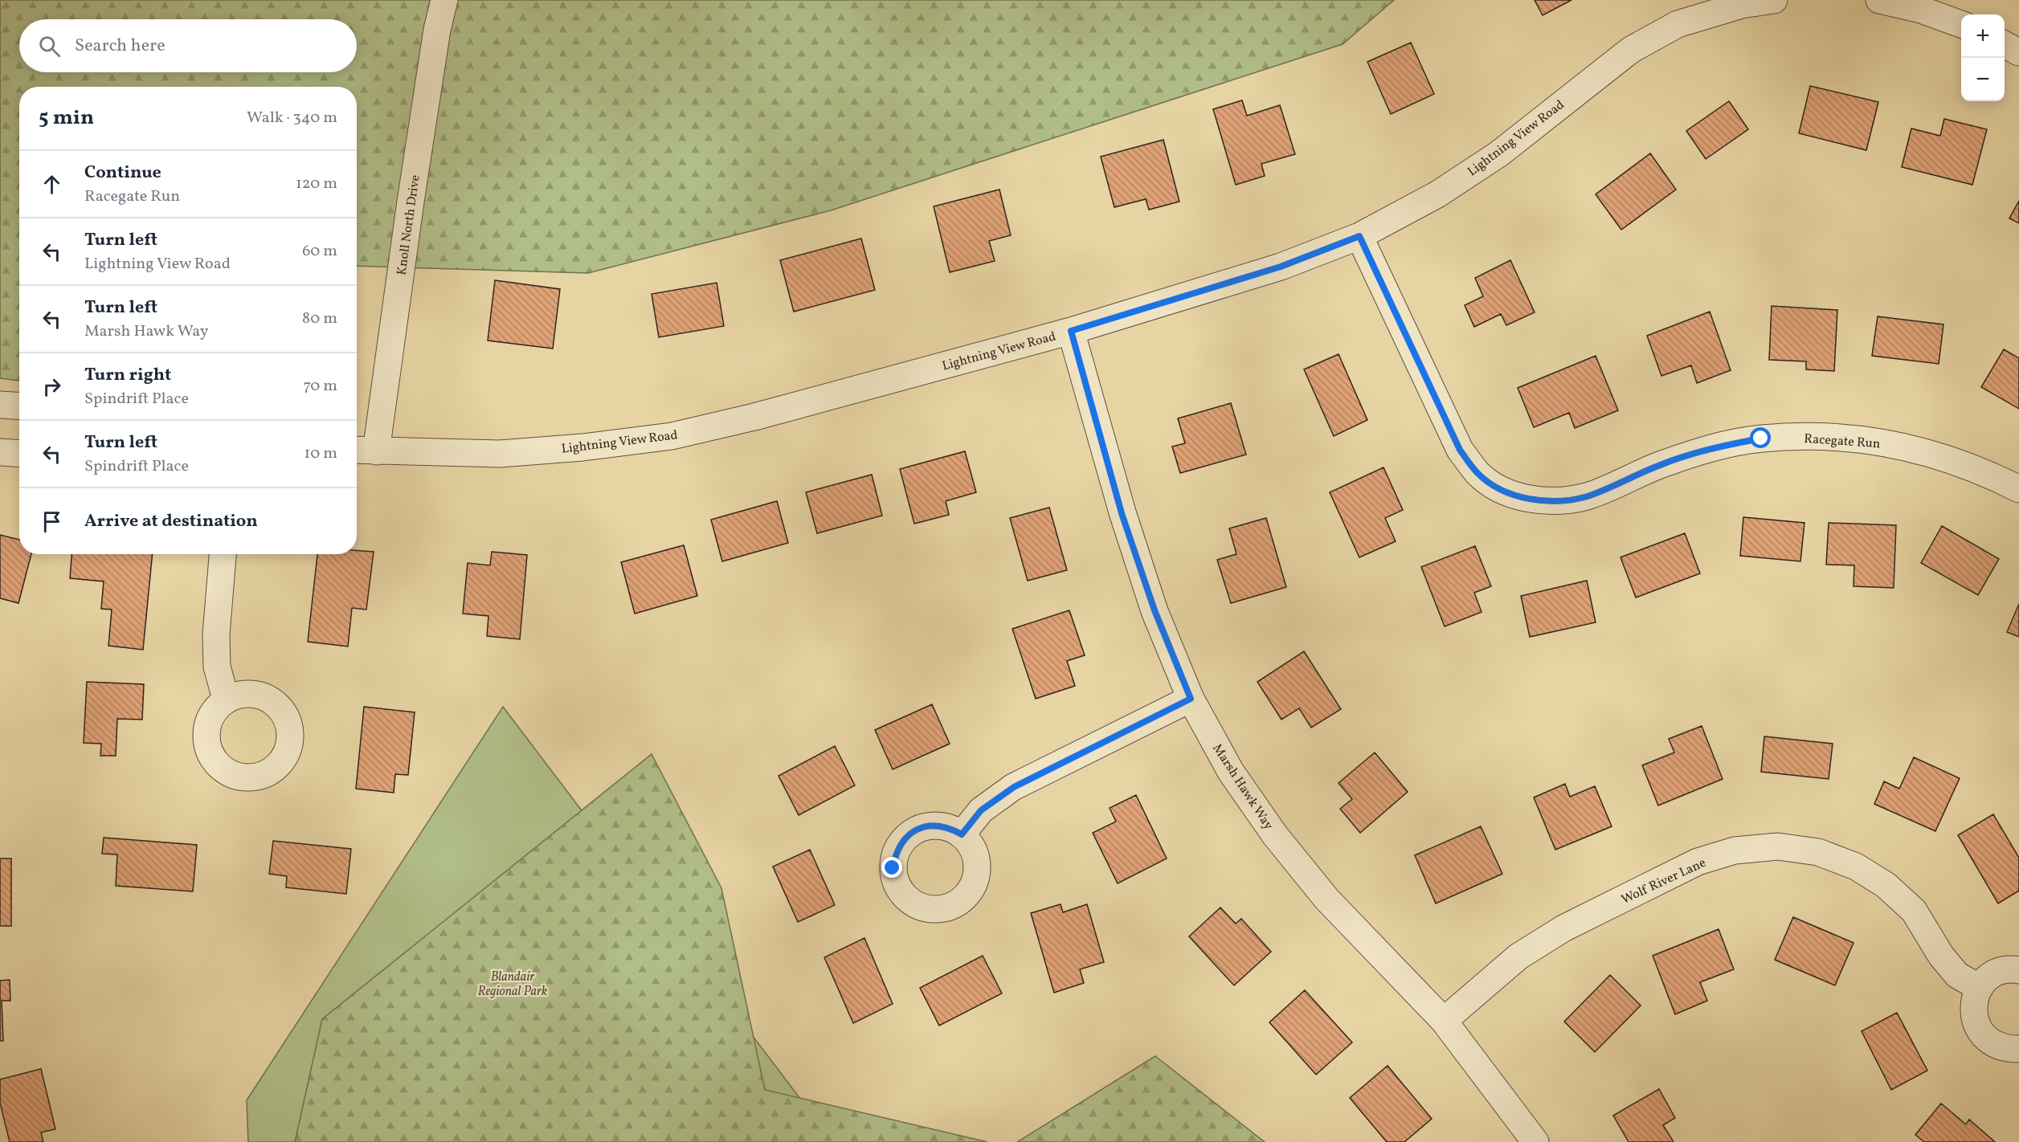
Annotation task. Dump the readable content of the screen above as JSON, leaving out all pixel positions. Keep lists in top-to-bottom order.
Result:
{
  "streets": {
    "street": [
      "Lightning View Road",
      "Knoll North Drive",
      "Racegate Run",
      "Marsh Hawk Way",
      "Wolf River Lane"
    ]
  },
  "crossings": [
    ["Lightning View Road", "Knoll North Drive"],
    ["Lightning View Road", "Racegate Run"],
    ["Lightning View Road", "Marsh Hawk Way"],
    ["Marsh Hawk Way", "Wolf River Lane"]
  ],
  "parks": ["Blandair Regional Park"],
  "page": {
    "map_buttons": ["+", "−"],
    "search": "Search here",
    "heading": ["5 min", "Walk · 340 m"],
    "list": [
      ["Continue", "Racegate Run", "120 m"],
      ["Turn left", "Lightning View Road", "60 m"],
      ["Turn left", "Marsh Hawk Way", "80 m"],
      ["Turn right", "Spindrift Place", "70 m"],
      ["Turn left", "Spindrift Place", "10 m"],
      "Arrive at destination"
    ]
  }
}
